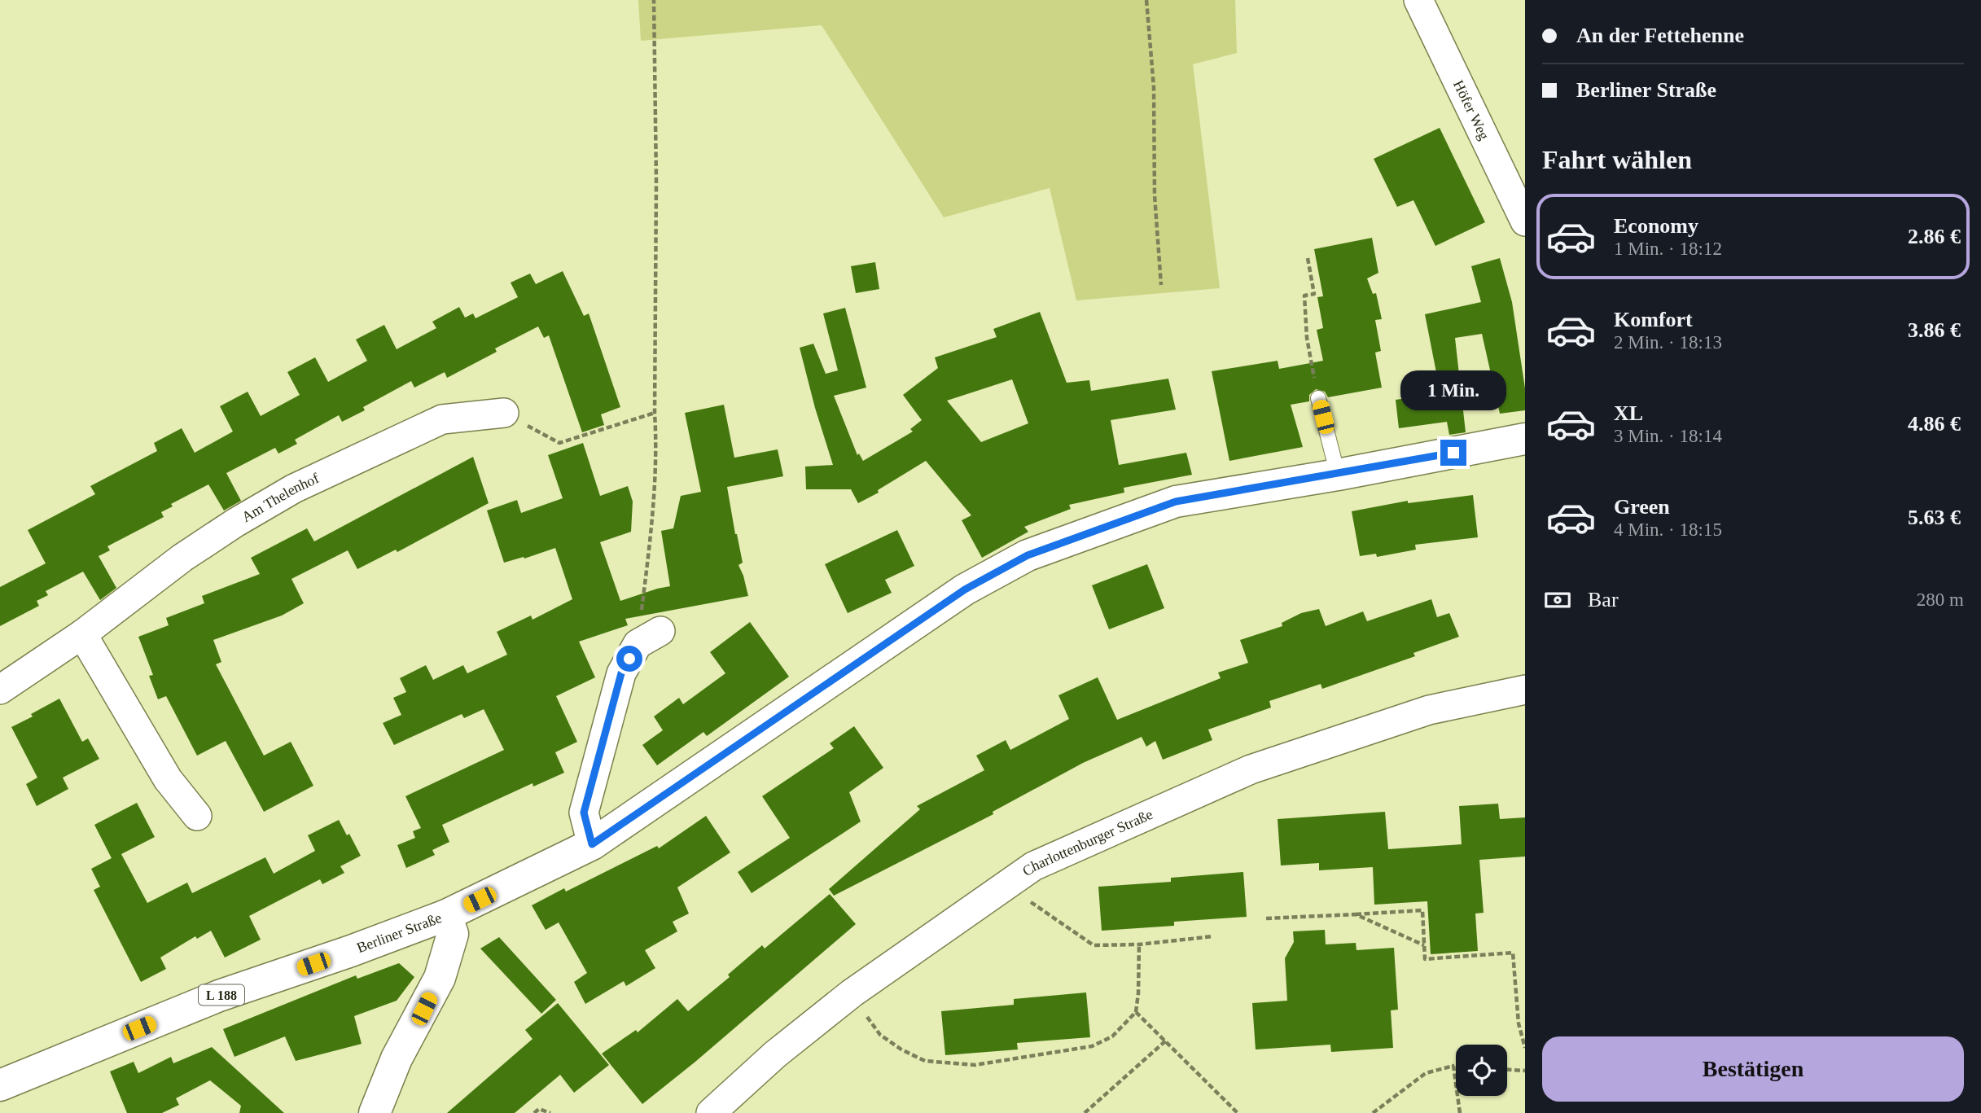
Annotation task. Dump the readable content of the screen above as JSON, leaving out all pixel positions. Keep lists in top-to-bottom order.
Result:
{
  "streets": {
    "main road": ["Berliner Straße", "L 188"],
    "street": ["Höfer Weg", "Am Thelenhof", "Charlottenburger Straße"]
  },
  "page": {
    "banner": ["An der Fettehenne", "Berliner Straße"],
    "heading": "Fahrt wählen",
    "list": [
      {
        "name": "Economy",
        "note": "1 Min. · 18:12",
        "value": "2.86 €"
      },
      {
        "name": "Komfort",
        "note": "2 Min. · 18:13",
        "value": "3.86 €"
      },
      {
        "name": "XL",
        "note": "3 Min. · 18:14",
        "value": "4.86 €"
      },
      {
        "name": "Green",
        "note": "4 Min. · 18:15",
        "value": "5.63 €"
      }
    ],
    "bubble": "1 Min.",
    "pay": ["Bar", "280 m"],
    "buttons": "Bestätigen"
  }
}
